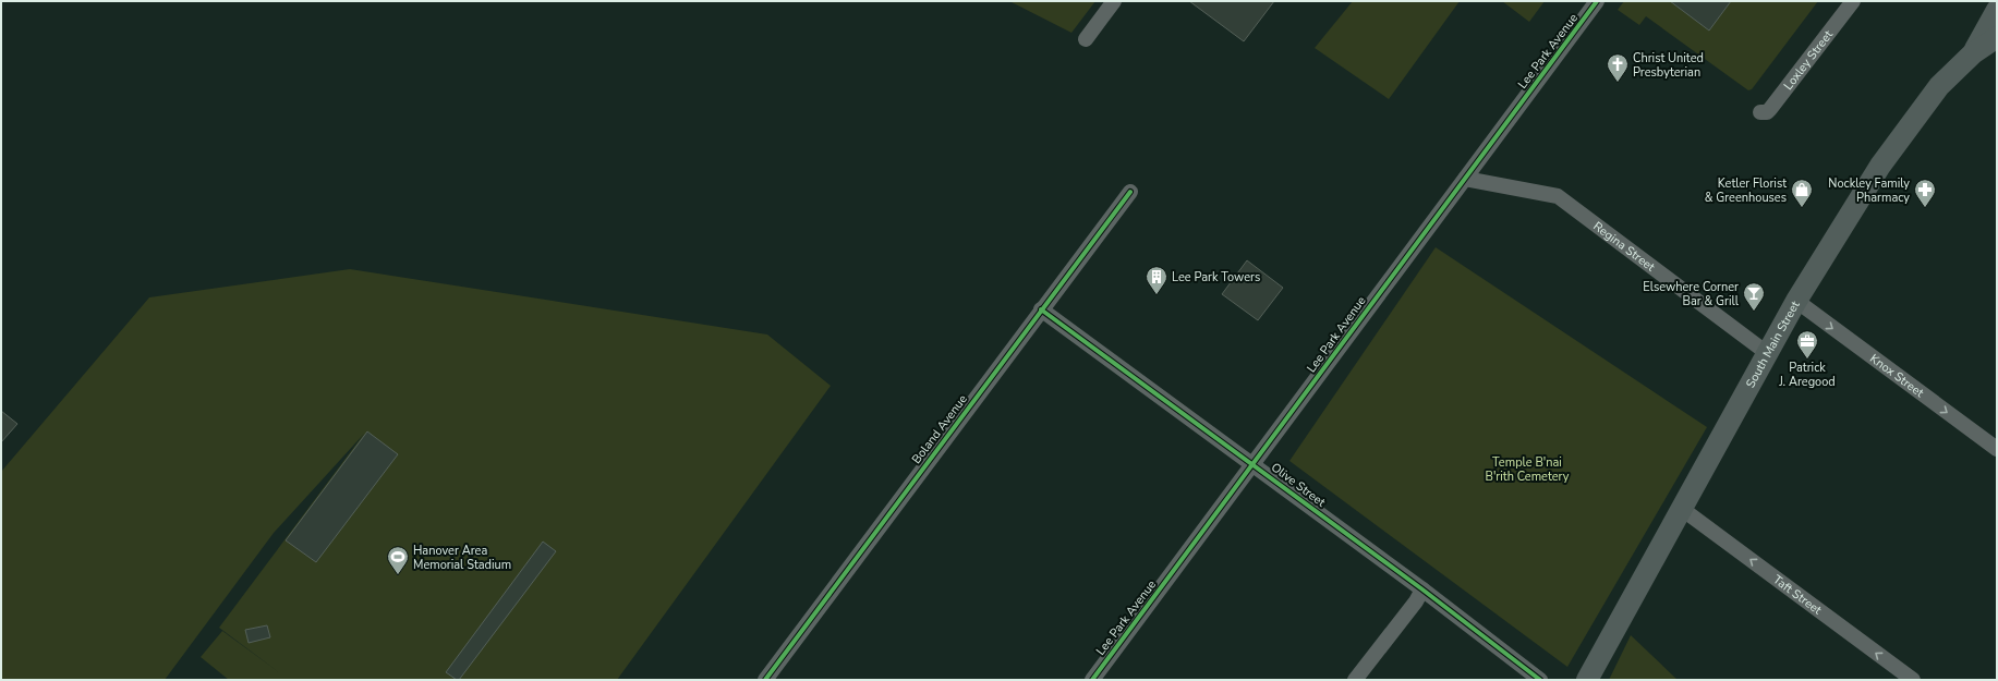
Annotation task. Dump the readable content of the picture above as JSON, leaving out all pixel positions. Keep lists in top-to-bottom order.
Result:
{
  "streets": {
    "main road": ["South Main Street"],
    "street": [
      "Lee Park Avenue",
      "Loxley Street",
      "Regina Street",
      "Knox Street",
      "Boland Avenue",
      "Olive Street",
      "Taft Street"
    ]
  },
  "crossings": [
    ["Lee Park Avenue", "Regina Street"],
    ["Lee Park Avenue", "Olive Street"],
    ["Regina Street", "South Main Street"],
    ["South Main Street", "Knox Street"],
    ["South Main Street", "Taft Street"],
    ["Boland Avenue", "Olive Street"]
  ],
  "one_way": ["Knox Street", "Taft Street"],
  "parks": ["Temple B'nai B'rith Cemetery"],
  "places": {
    "church": ["Christ United Presbyterian"],
    "shop": ["Ketler Florist & Greenhouses"],
    "pharmacy": ["Nockley Family Pharmacy"],
    "building": ["Lee Park Towers"],
    "bar": ["Elsewhere Corner Bar & Grill"],
    "office": ["Patrick J. Aregood"],
    "sports": ["Hanover Area Memorial Stadium"]
  }
}
